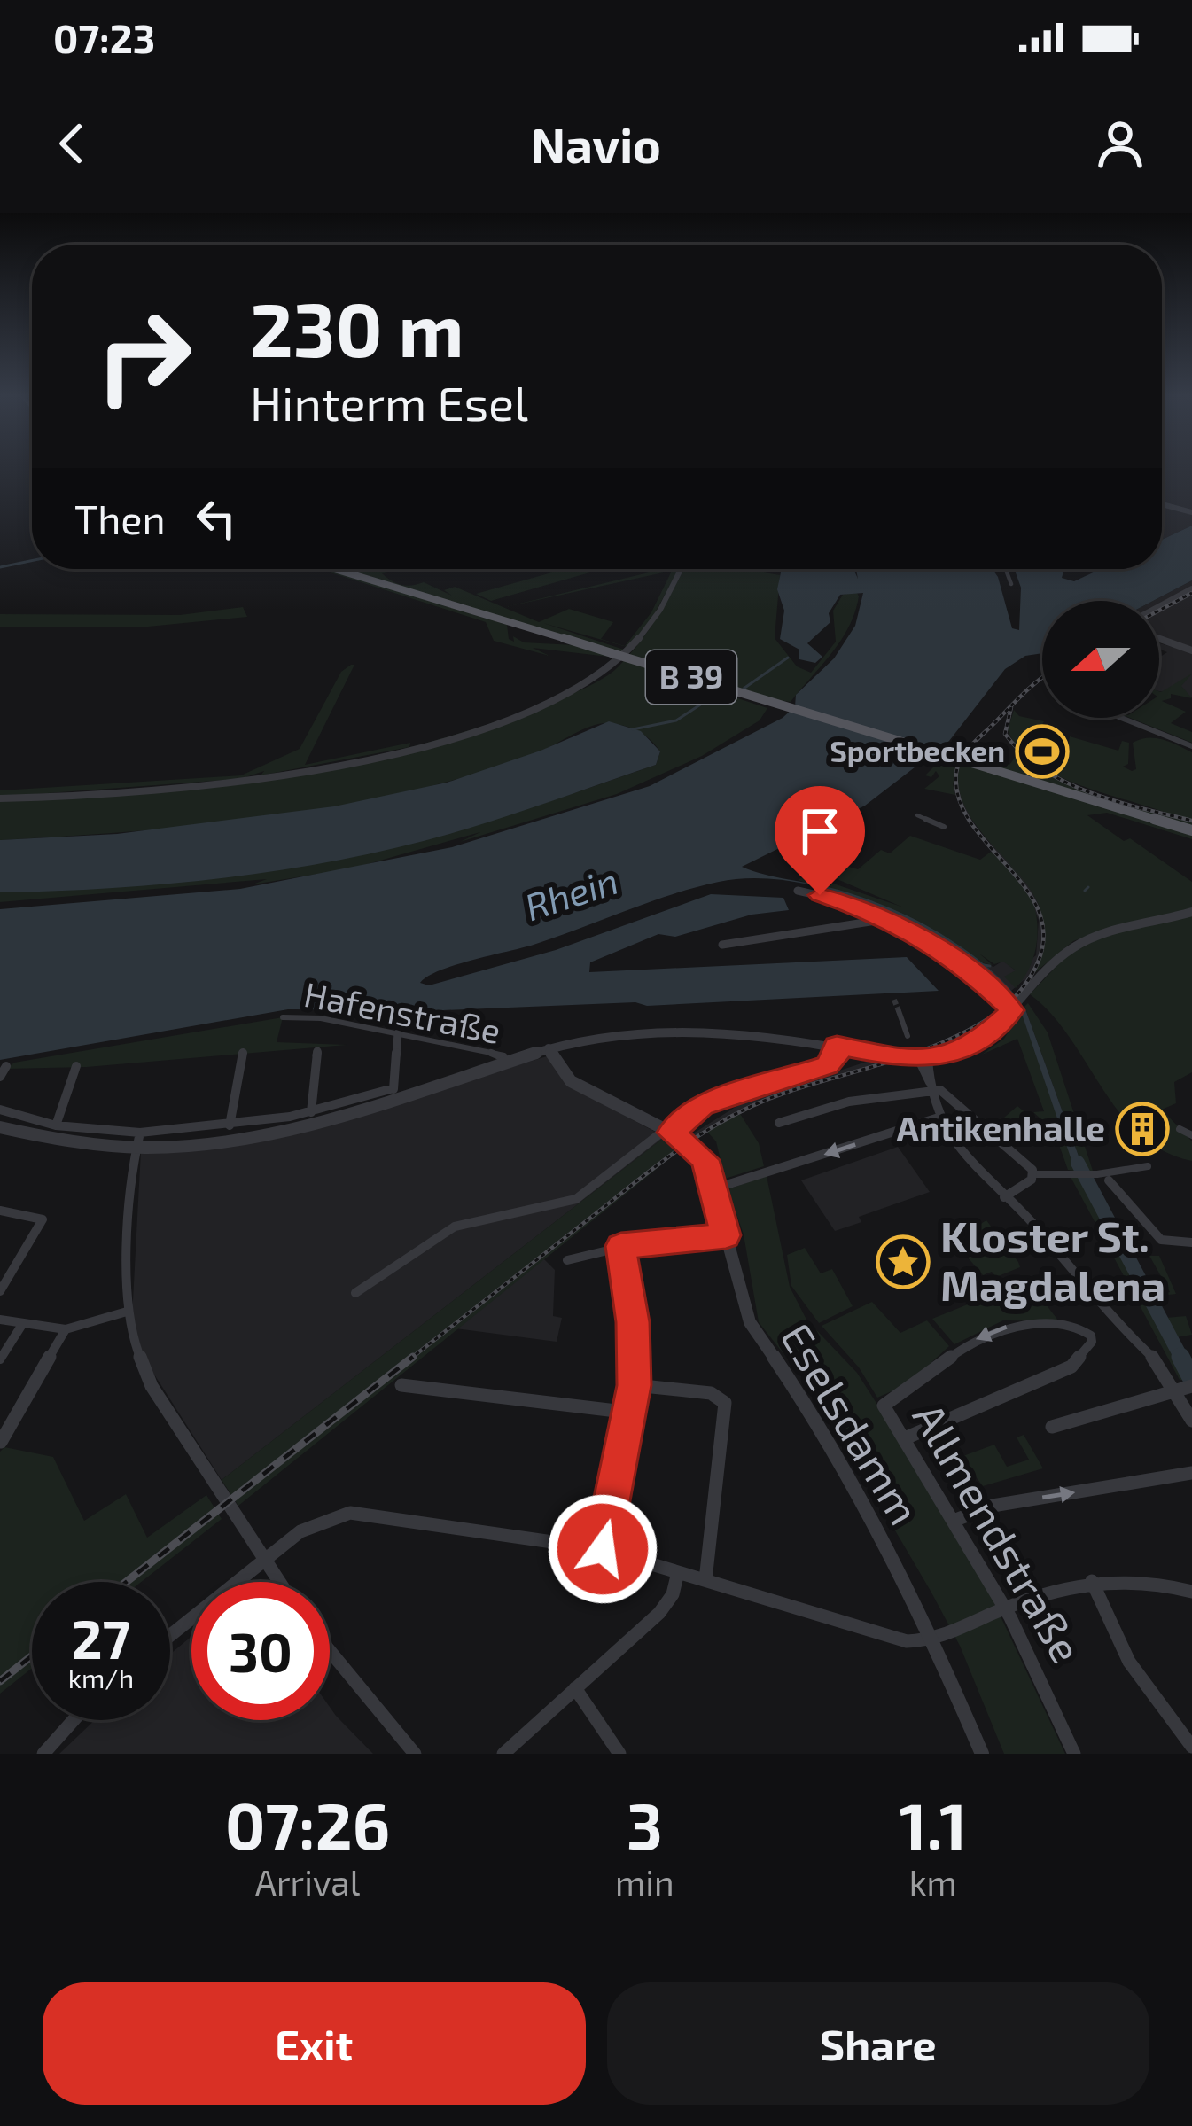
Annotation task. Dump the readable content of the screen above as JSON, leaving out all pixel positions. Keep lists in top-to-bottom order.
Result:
{
  "streets": {
    "main road": ["B 39"],
    "street": ["Hafenstraße", "Eselsdamm", "Allmendstraße"]
  },
  "crossings": [
    ["Hafenstraße", "Eselsdamm"]
  ],
  "water": ["Rhein"],
  "places": {
    "sports": ["Sportbecken"],
    "building": ["Antikenhalle"],
    "place": ["Kloster St. Magdalena"]
  },
  "north": "left",
  "page": {
    "status": "07:23",
    "header": "Navio",
    "turn": ["230 m", "Hinterm Esel"],
    "then": "Then",
    "speed": "27 km/h",
    "limit": "30",
    "eta": [
      "07:26",
      "Arrival",
      "3",
      "min",
      "1.1",
      "km"
    ],
    "buttons": ["Exit", "Share"]
  }
}
